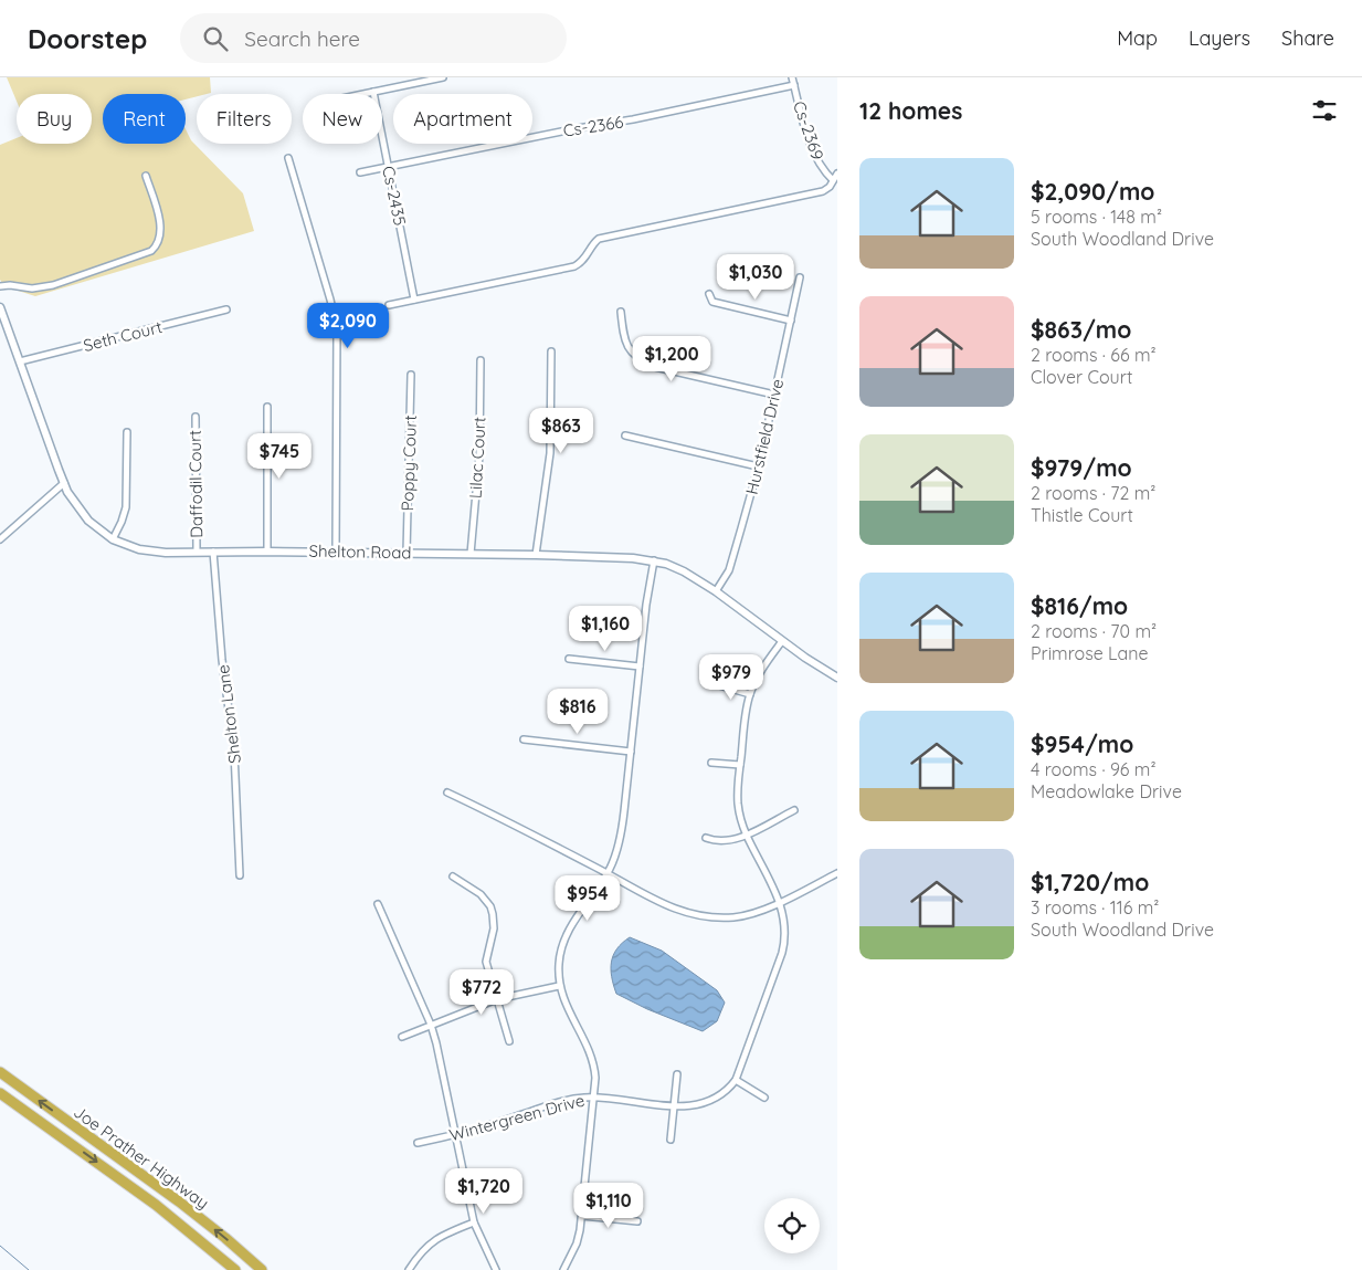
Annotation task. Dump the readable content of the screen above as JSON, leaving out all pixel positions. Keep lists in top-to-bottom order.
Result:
{
  "streets": {
    "highway": ["Joe Prather Highway"],
    "street": [
      "Cs-2366",
      "Cs-2369",
      "Cs-2435",
      "Seth Court",
      "Hurstfield Drive",
      "Lilac Court",
      "Poppy Court",
      "Daffodil Court",
      "Shelton Road",
      "Shelton Lane",
      "Wintergreen Drive"
    ]
  },
  "crossings": [
    ["Cs-2366", "Cs-2369"],
    ["Cs-2366", "Cs-2435"],
    ["Seth Court", "Shelton Road"],
    ["Hurstfield Drive", "Shelton Road"],
    ["Lilac Court", "Shelton Road"],
    ["Poppy Court", "Shelton Road"],
    ["Daffodil Court", "Shelton Road"],
    ["Shelton Road", "Shelton Lane"],
    ["Shelton Road", "Wintergreen Drive"]
  ],
  "page": {
    "header": "Doorstep",
    "search": "Search here",
    "nav": ["Map", "Layers", "Share"],
    "heading": "12 homes",
    "chip": [
      "Buy",
      "Rent",
      "Filters",
      "New",
      "Apartment"
    ],
    "list": [
      {
        "name": "$2,090/mo",
        "note": "5 rooms · 148 m² · South Woodland Drive"
      },
      {
        "name": "$863/mo",
        "note": "2 rooms · 66 m² · Clover Court"
      },
      {
        "name": "$979/mo",
        "note": "2 rooms · 72 m² · Thistle Court"
      },
      {
        "name": "$816/mo",
        "note": "2 rooms · 70 m² · Primrose Lane"
      },
      {
        "name": "$954/mo",
        "note": "4 rooms · 96 m² · Meadowlake Drive"
      },
      {
        "name": "$1,720/mo",
        "note": "3 rooms · 116 m² · South Woodland Drive"
      }
    ],
    "price": [
      "$1,030",
      "$2,090",
      "$1,200",
      "$863",
      "$745",
      "$1,160",
      "$979",
      "$816",
      "$954",
      "$772",
      "$1,720",
      "$1,110"
    ]
  }
}
